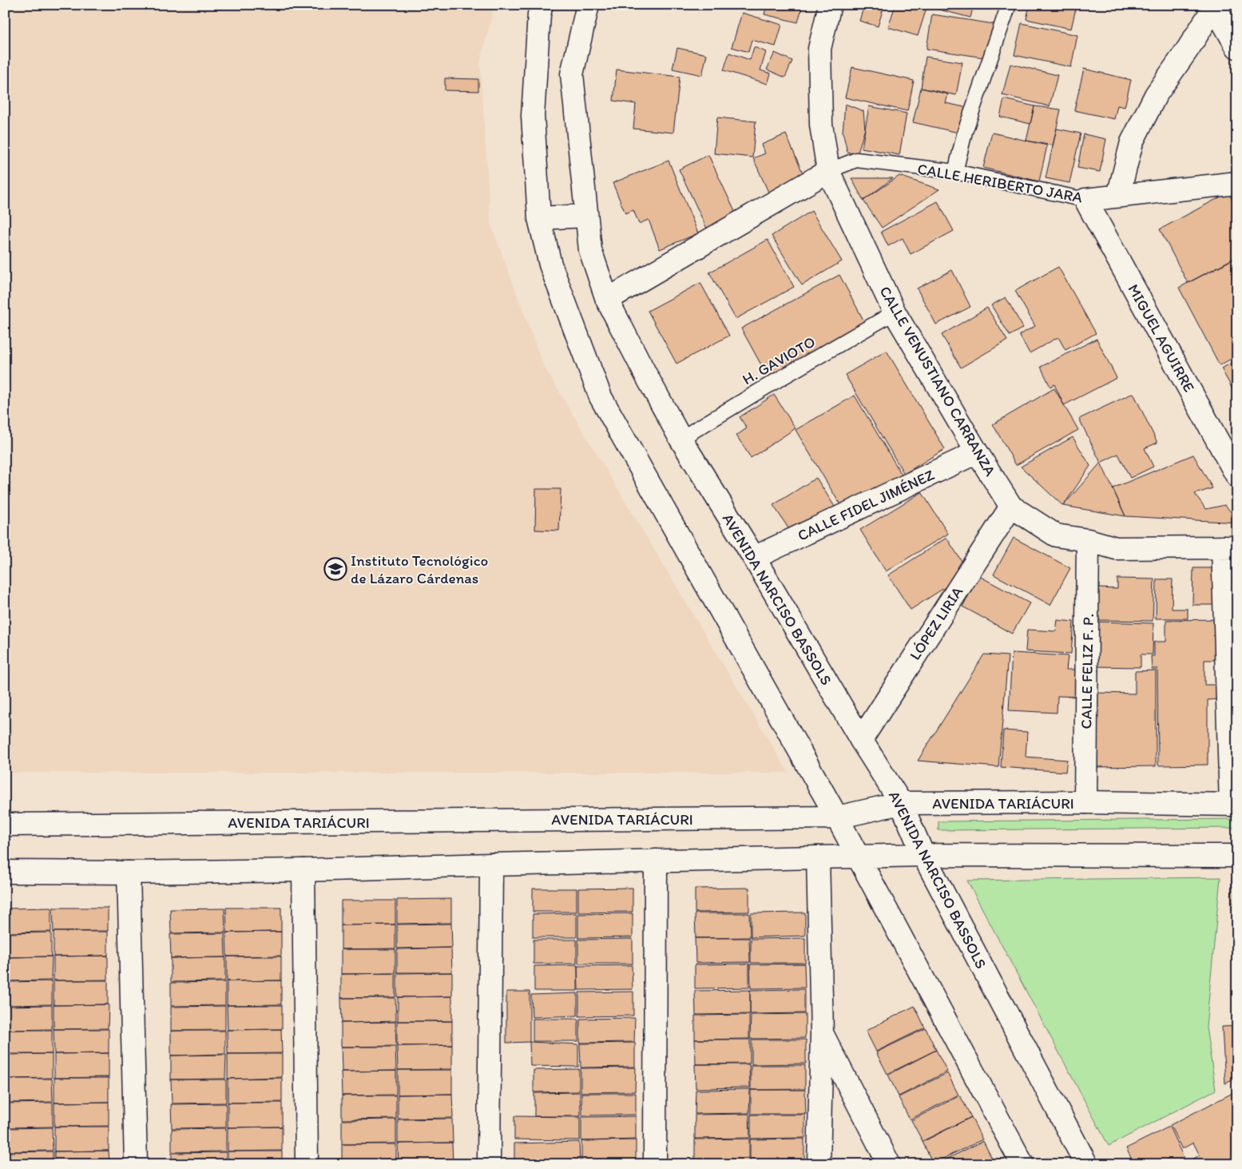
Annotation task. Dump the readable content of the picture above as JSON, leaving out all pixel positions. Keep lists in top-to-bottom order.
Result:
{
  "streets": {
    "street": [
      "CALLE HERIBERTO JARA",
      "MIGUEL AGUIRRE",
      "CALLE VENUSTIANO CARRANZA",
      "CALLE FIDEL JIMÉNEZ",
      "AVENIDA NARCISO BASSOLS",
      "LÓPEZ LIRIA",
      "CALLE FELIZ F. P.",
      "AVENIDA TARIÁCURI"
    ],
    "lane": ["H. GAVIOTO"]
  },
  "crossings": [
    ["CALLE HERIBERTO JARA", "MIGUEL AGUIRRE"],
    ["CALLE HERIBERTO JARA", "CALLE VENUSTIANO CARRANZA"],
    ["CALLE HERIBERTO JARA", "AVENIDA NARCISO BASSOLS"],
    ["H. GAVIOTO", "CALLE VENUSTIANO CARRANZA"],
    ["H. GAVIOTO", "AVENIDA NARCISO BASSOLS"],
    ["CALLE VENUSTIANO CARRANZA", "CALLE FIDEL JIMÉNEZ"],
    ["CALLE VENUSTIANO CARRANZA", "LÓPEZ LIRIA"],
    ["CALLE VENUSTIANO CARRANZA", "CALLE FELIZ F. P."],
    ["CALLE FIDEL JIMÉNEZ", "AVENIDA NARCISO BASSOLS"],
    ["AVENIDA NARCISO BASSOLS", "LÓPEZ LIRIA"],
    ["AVENIDA NARCISO BASSOLS", "AVENIDA TARIÁCURI"],
    ["CALLE FELIZ F. P.", "AVENIDA TARIÁCURI"]
  ],
  "places": {
    "school or university": ["Instituto Tecnológico de Lázaro Cárdenas"]
  }
}
